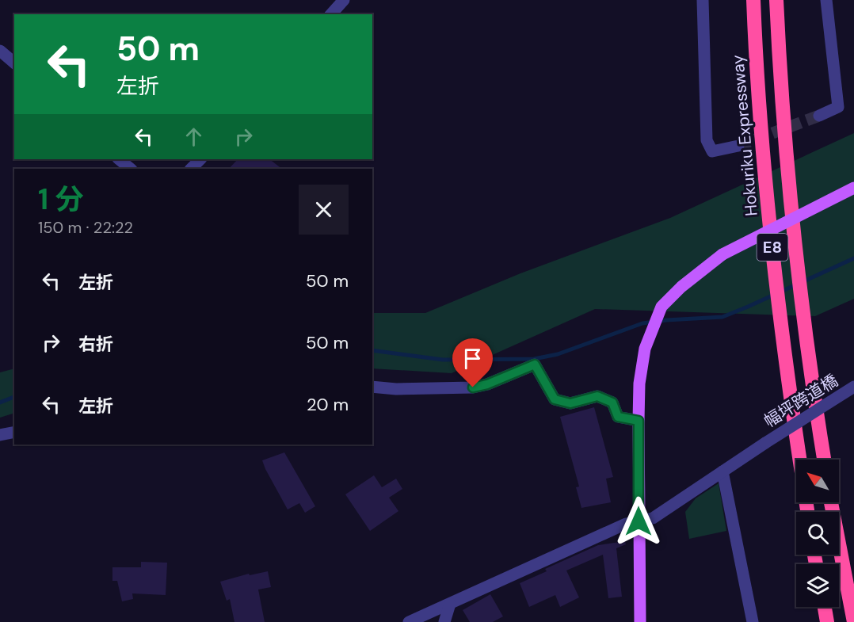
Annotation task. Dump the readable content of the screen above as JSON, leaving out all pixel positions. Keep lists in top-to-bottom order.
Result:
{
  "streets": {
    "highway": ["Hokuriku Expressway", "E8"],
    "street": ["幅坪跨道橋"]
  },
  "north": "top left",
  "page": {
    "turn": ["50 m", "左折"],
    "heading": ["1 分", "150 m · 22:22"],
    "list": [
      {
        "name": "左折",
        "value": "50 m"
      },
      {
        "name": "右折",
        "value": "50 m"
      },
      {
        "name": "左折",
        "value": "20 m"
      }
    ]
  }
}
